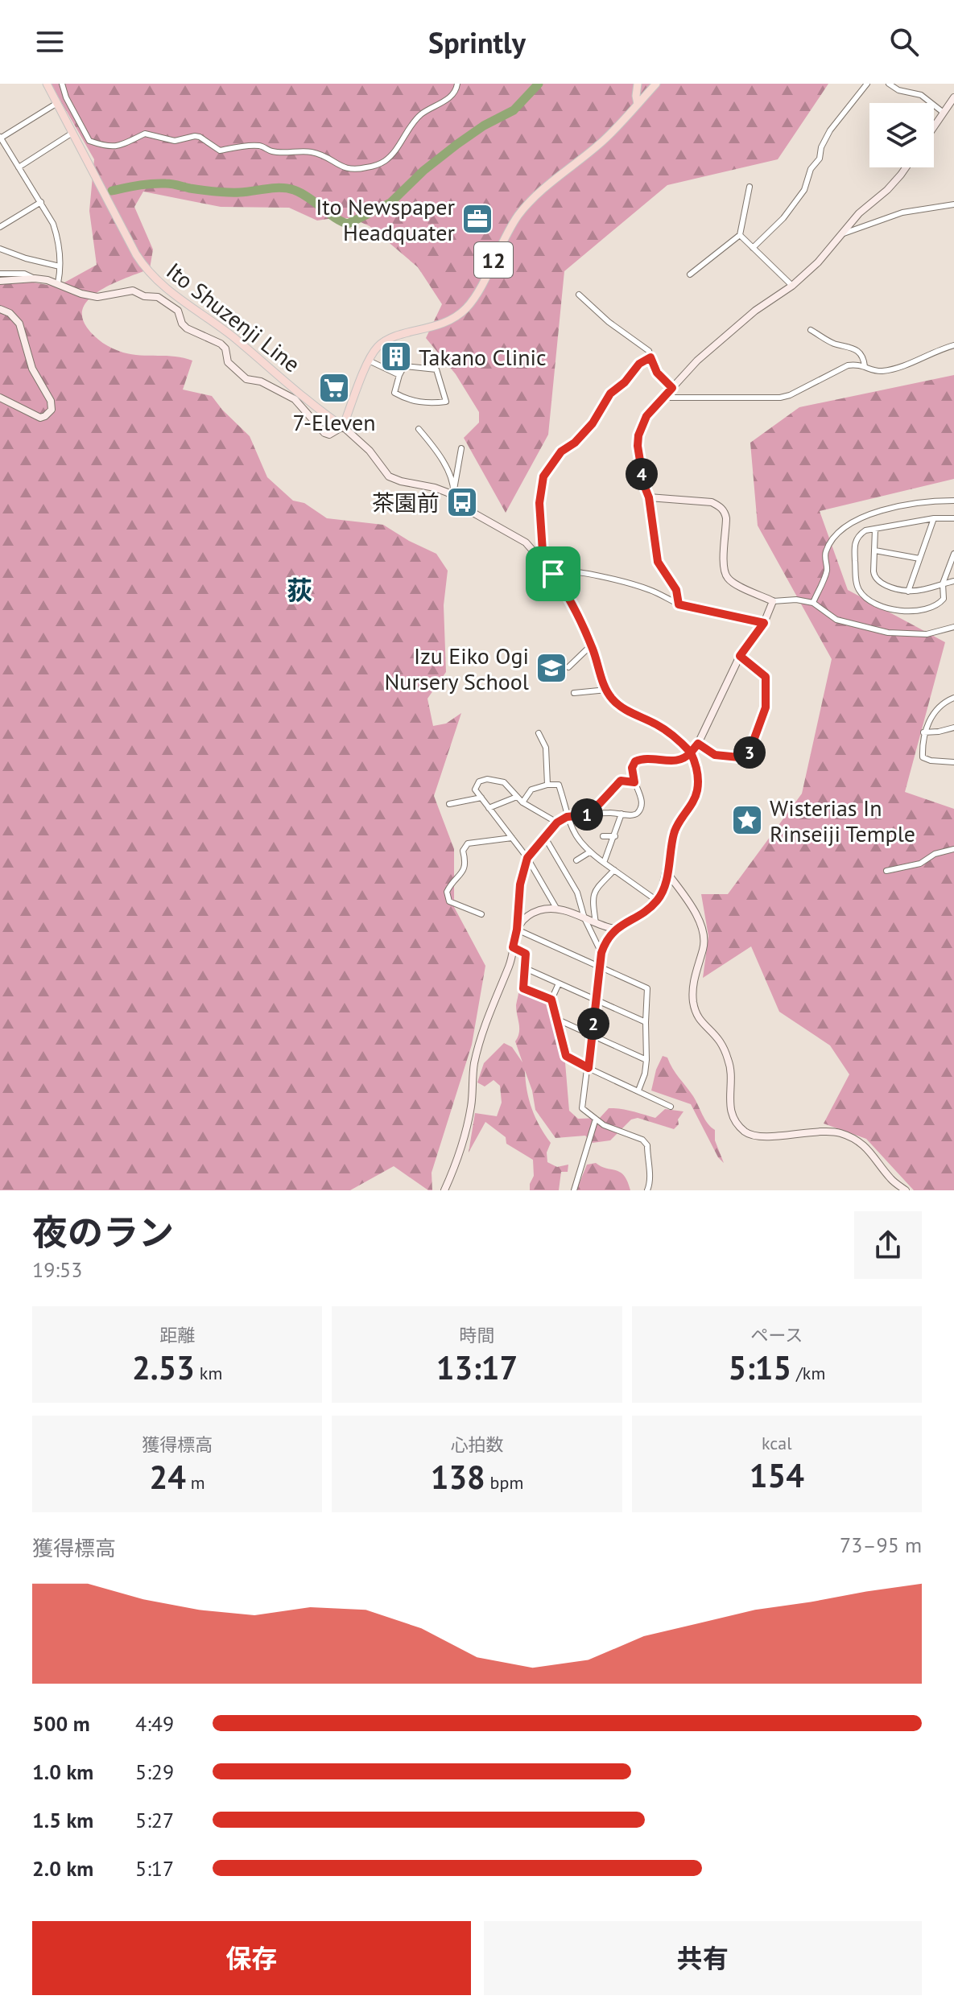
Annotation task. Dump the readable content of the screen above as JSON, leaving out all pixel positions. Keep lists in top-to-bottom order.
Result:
{
  "streets": {
    "main road": ["12", "Ito Shuzenji Line"]
  },
  "crossings": [
    ["12", "Ito Shuzenji Line"]
  ],
  "districts": ["荻"],
  "places": {
    "office": ["Ito Newspaper Headquater"],
    "building": ["Takano Clinic"],
    "supermarket": ["7-Eleven"],
    "bus stop": ["茶園前"],
    "school or university": ["Izu Eiko Ogi Nursery School"],
    "place": ["Wisterias In Rinseiji Temple"]
  },
  "page": {
    "header": "Sprintly",
    "pins": [
      "4",
      "3",
      "1",
      "2"
    ],
    "heading": ["夜のラン", "19:53"],
    "stats": [
      ["距離", "2.53 km"],
      ["時間", "13:17"],
      ["ペース", "5:15 /km"],
      ["獲得標高", "24 m"],
      ["心拍数", "138 bpm"],
      ["kcal", "154"]
    ],
    "chart": ["獲得標高", "73–95 m"],
    "list": [
      {
        "name": "500 m",
        "note": "4:49"
      },
      {
        "name": "1.0 km",
        "note": "5:29"
      },
      {
        "name": "1.5 km",
        "note": "5:27"
      },
      {
        "name": "2.0 km",
        "note": "5:17"
      }
    ],
    "buttons": ["保存", "共有"]
  }
}
